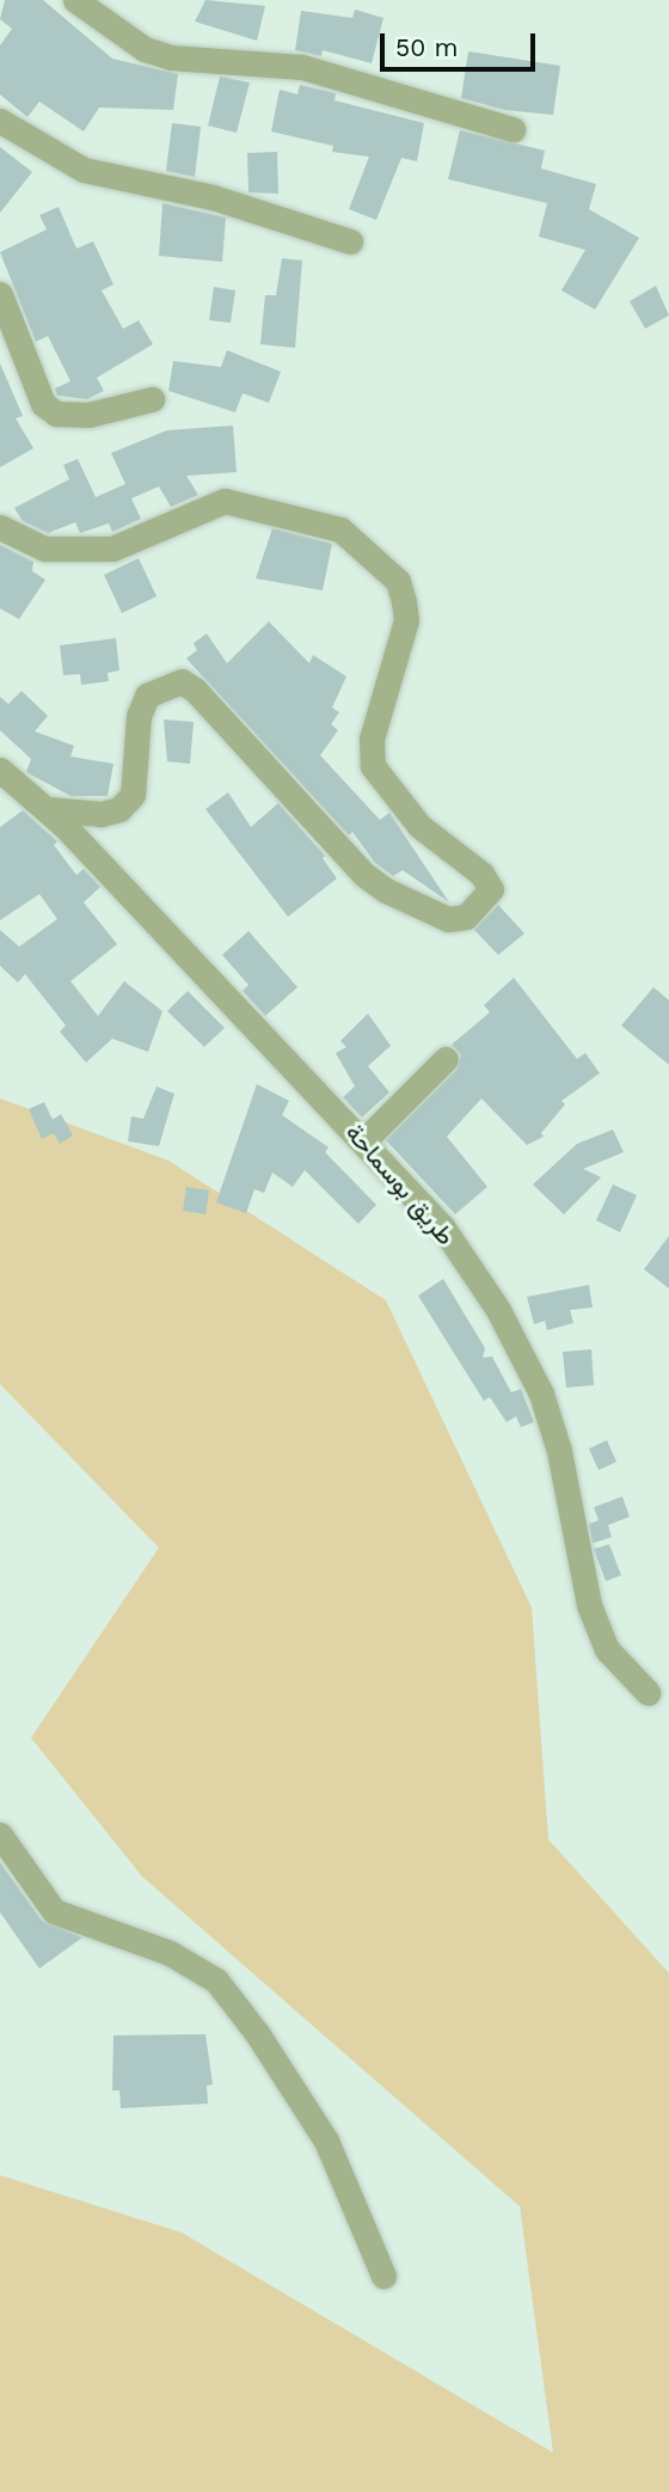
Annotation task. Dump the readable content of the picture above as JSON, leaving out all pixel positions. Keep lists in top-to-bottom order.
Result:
{
  "streets": {
    "street": ["طريق بوسماحة"]
  },
  "scale_bar": "50 m"
}
